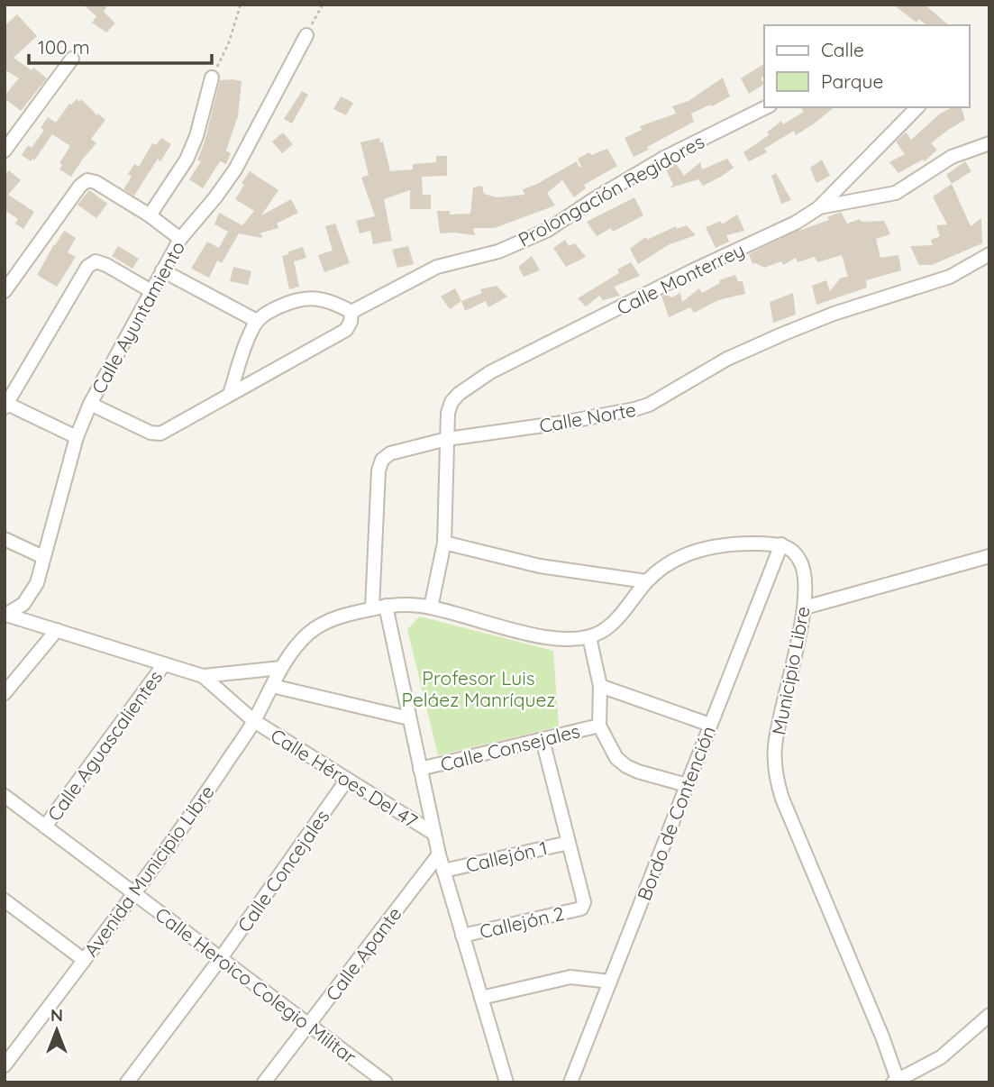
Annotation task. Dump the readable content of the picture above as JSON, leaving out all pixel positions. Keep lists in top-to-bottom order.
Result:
{
  "streets": {
    "street": [
      "Prolongación Regidores",
      "Calle Monterrey",
      "Calle Ayuntamiento",
      "Calle Norte",
      "Municipio Libre",
      "Calle Aguascalientes",
      "Calle Consejales",
      "Calle Héroes Del 47",
      "Bordo de Contención",
      "Callejón 1",
      "Avenida Municipio Libre",
      "Calle Concejales",
      "Callejón 2",
      "Calle Apante",
      "Calle Heroico Colegio Militar"
    ]
  },
  "crossings": [
    ["Prolongación Regidores", "Calle Ayuntamiento"],
    ["Calle Monterrey", "Calle Norte"],
    ["Calle Ayuntamiento", "Calle Aguascalientes"],
    ["Calle Ayuntamiento", "Calle Héroes Del 47"],
    ["Calle Ayuntamiento", "Avenida Municipio Libre"],
    ["Municipio Libre", "Bordo de Contención"],
    ["Calle Aguascalientes", "Calle Heroico Colegio Militar"],
    ["Calle Héroes Del 47", "Avenida Municipio Libre"],
    ["Calle Héroes Del 47", "Calle Concejales"],
    ["Callejón 1", "Callejón 2"],
    ["Avenida Municipio Libre", "Calle Heroico Colegio Militar"],
    ["Calle Concejales", "Calle Heroico Colegio Militar"],
    ["Calle Apante", "Calle Heroico Colegio Militar"]
  ],
  "parks": ["Profesor Luis Peláez Manríquez"],
  "legend": ["Calle", "Parque"],
  "scale_bar": "100 m",
  "north": "top"
}
